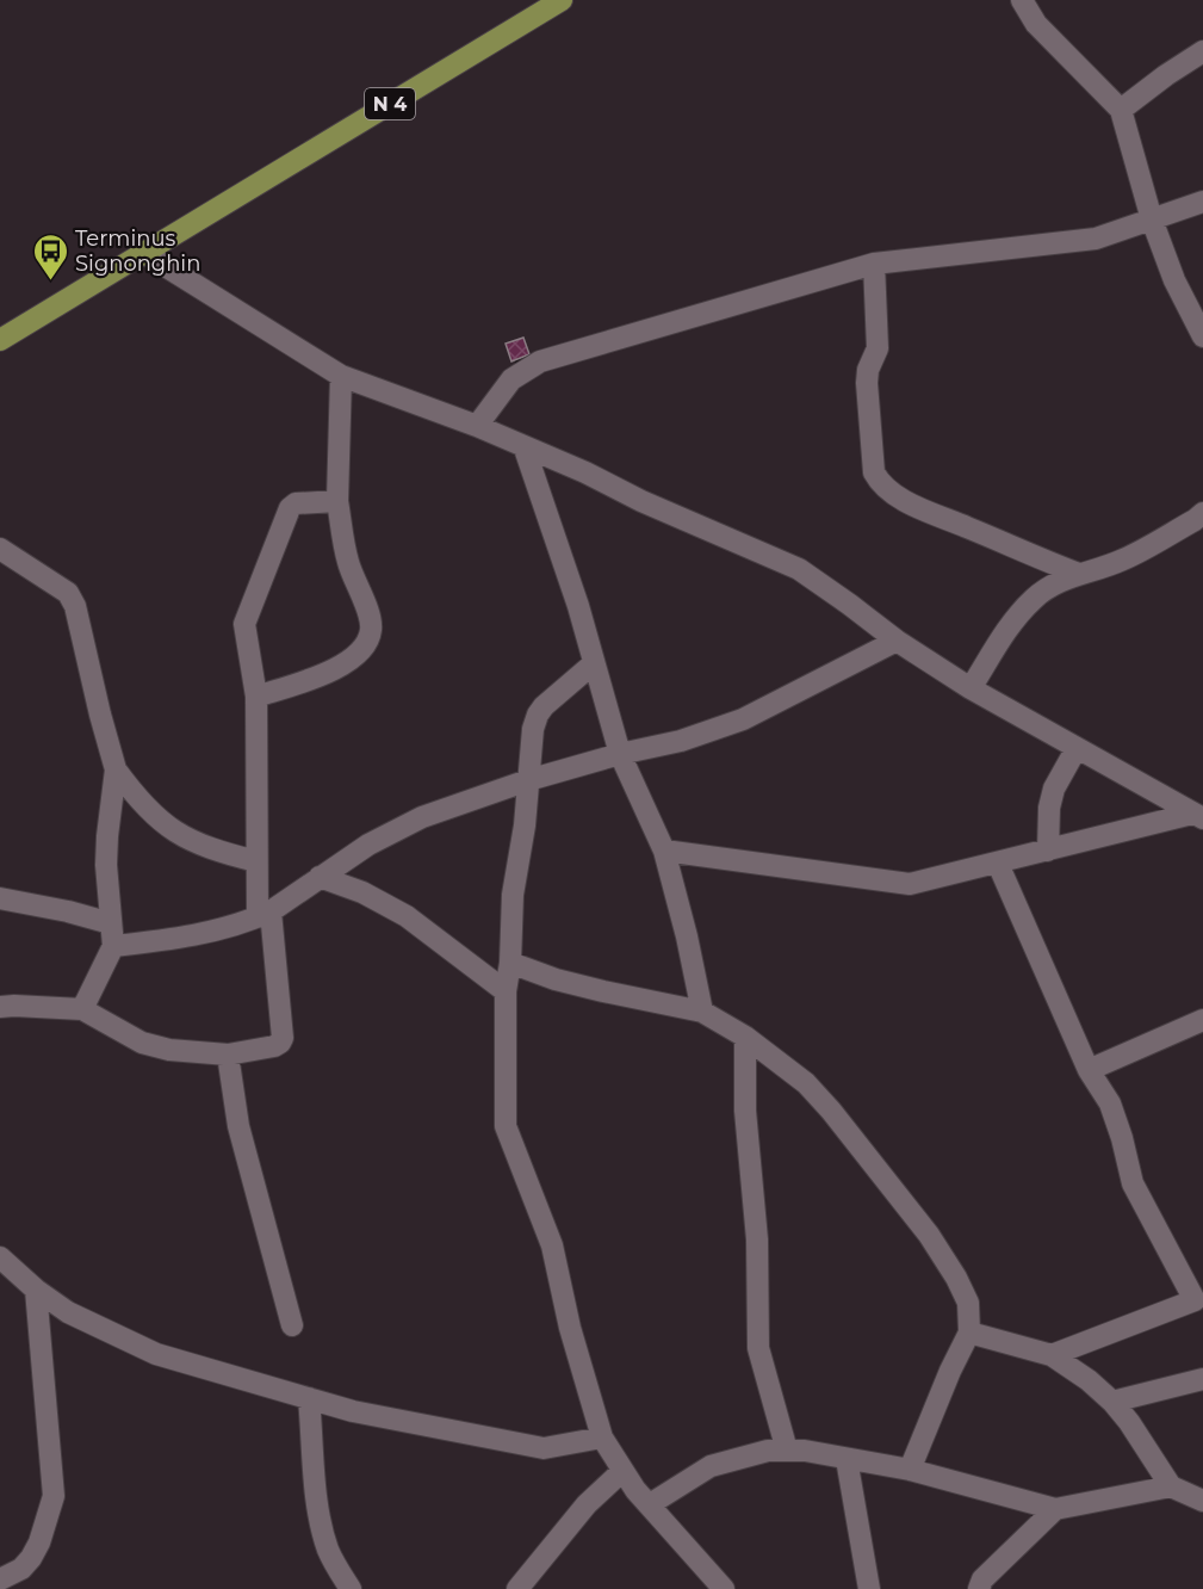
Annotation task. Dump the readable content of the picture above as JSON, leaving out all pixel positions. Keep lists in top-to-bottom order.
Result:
{
  "streets": {
    "highway": ["N 4"]
  },
  "places": {
    "bus stop": ["Terminus Signonghin"]
  }
}
